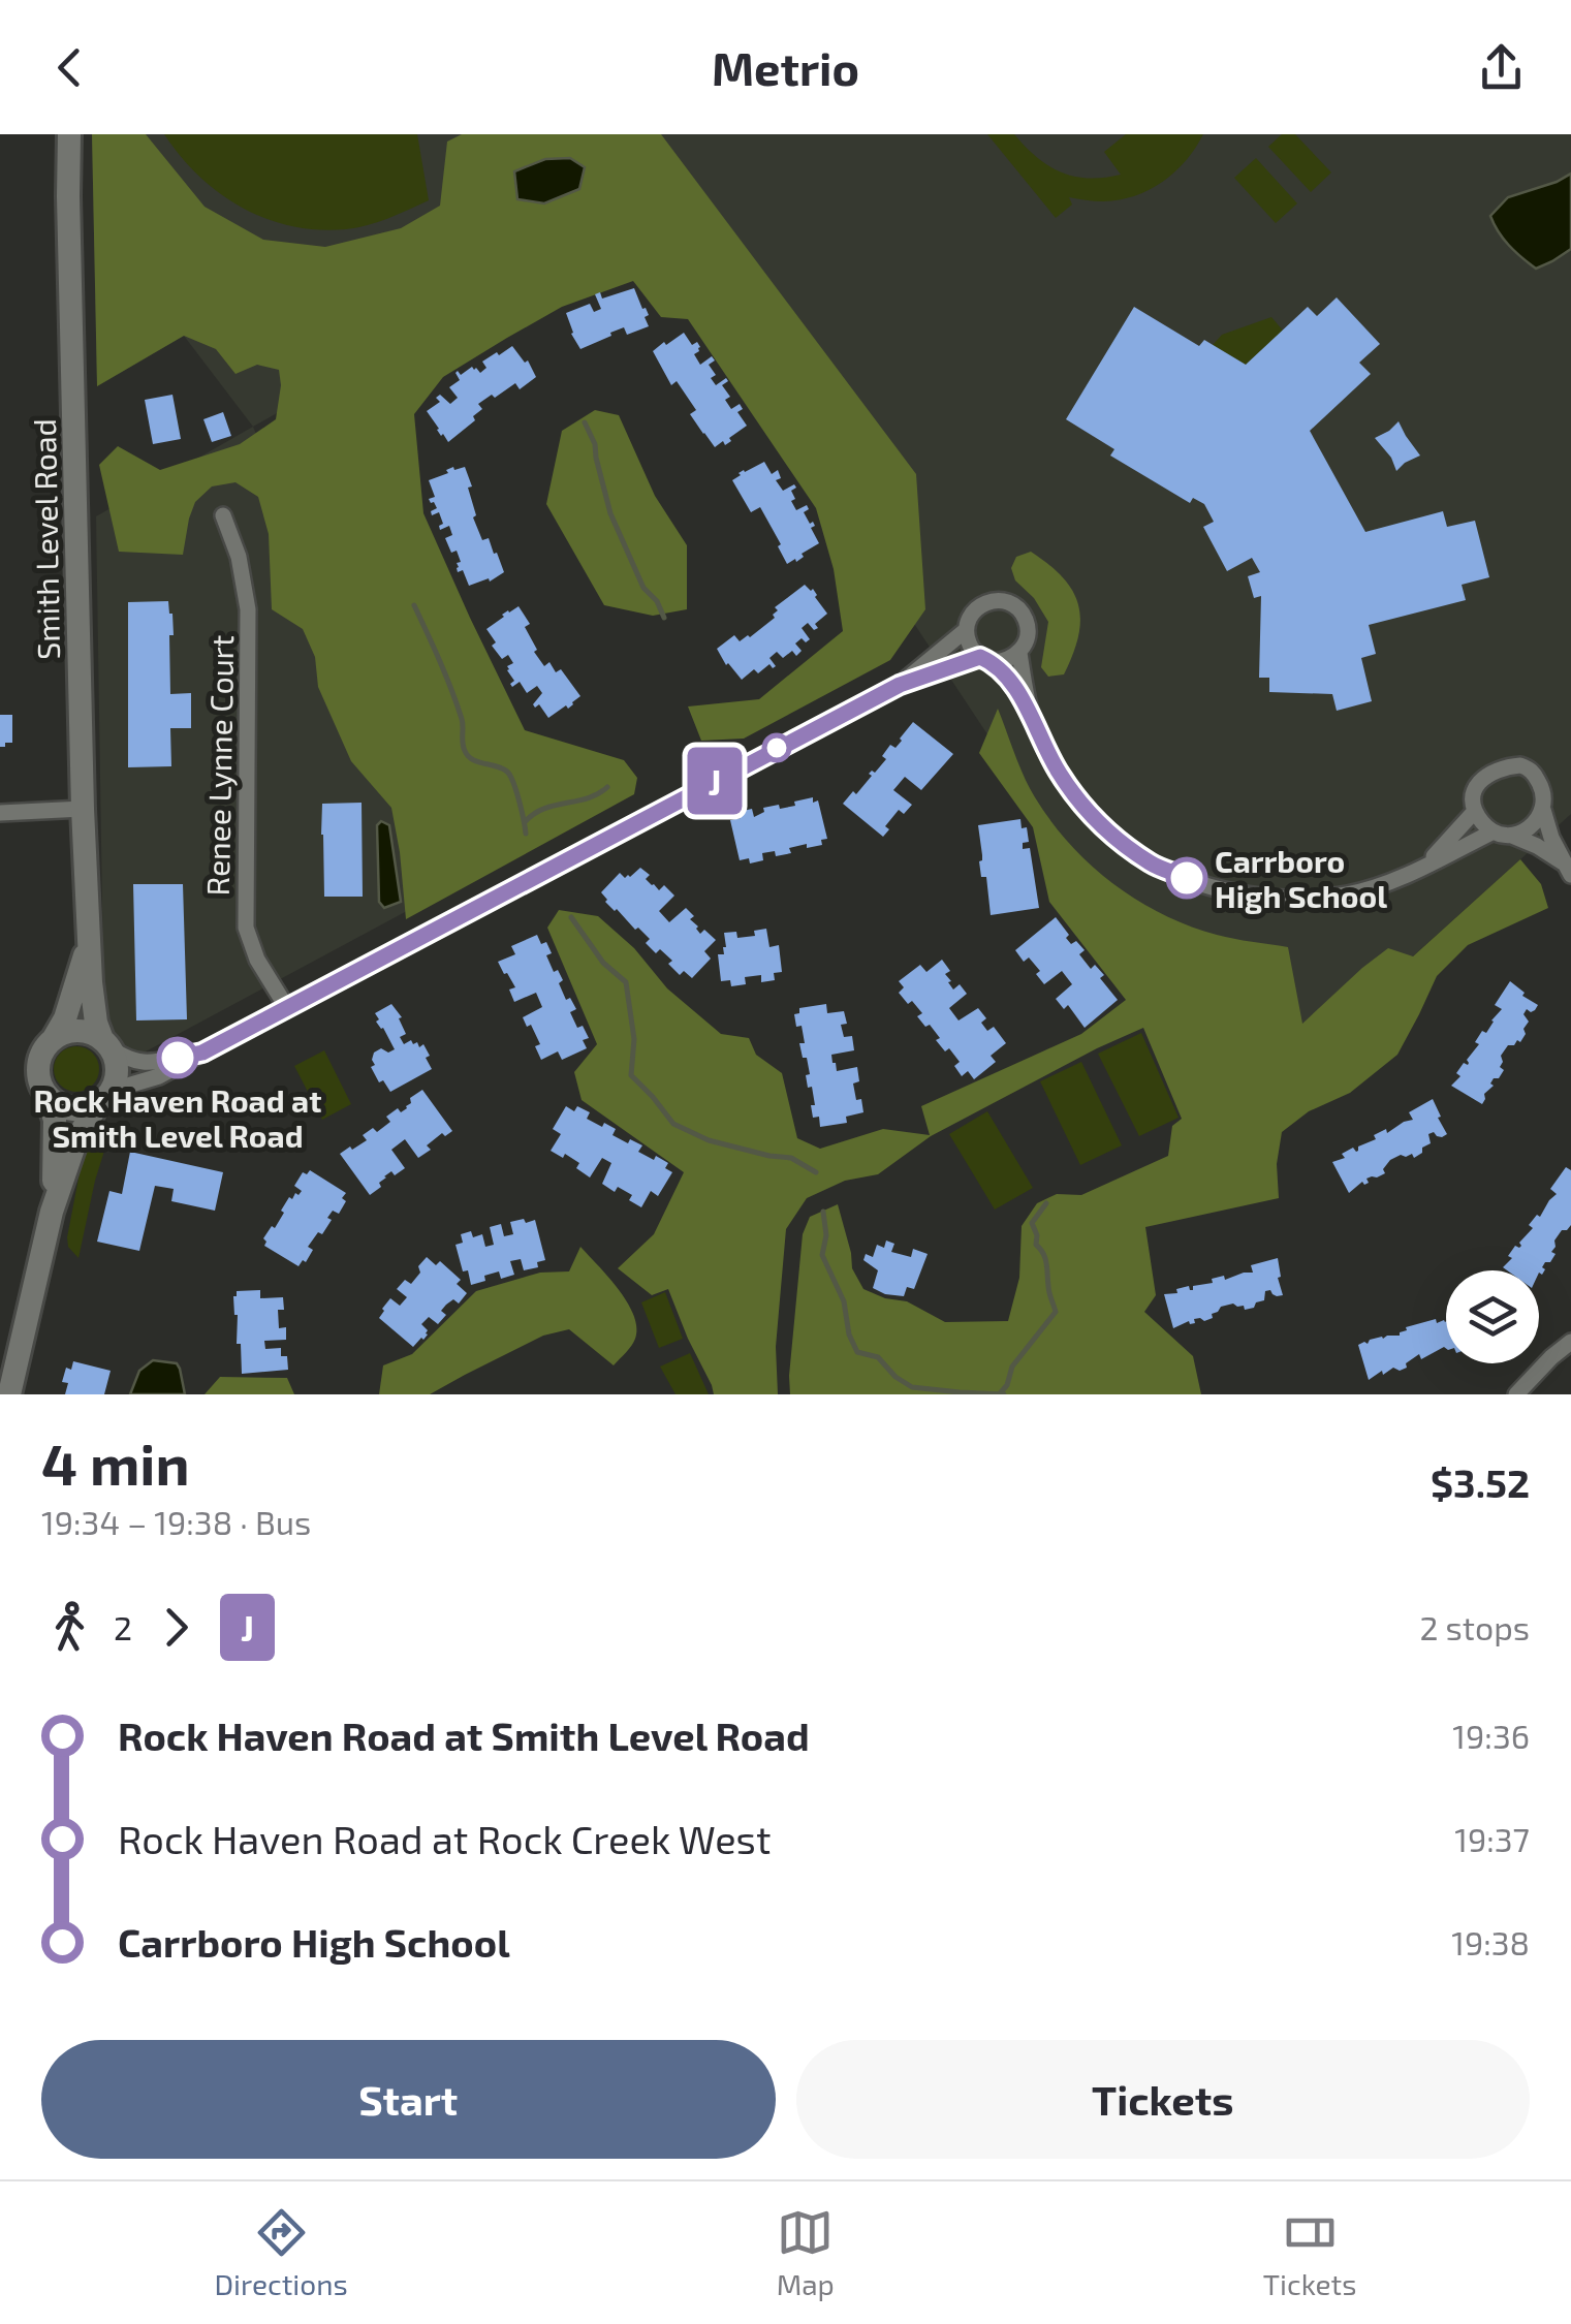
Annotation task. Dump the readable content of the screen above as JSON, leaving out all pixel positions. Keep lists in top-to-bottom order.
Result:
{
  "streets": {
    "main road": ["Smith Level Road"],
    "street": ["Renee Lynne Court"]
  },
  "places": ["Carrboro High School", "Rock Haven Road at Smith Level Road"],
  "lines": ["bus line J"],
  "page": {
    "header": "Metrio",
    "on_map": "J",
    "heading": ["4 min", "19:34 – 19:38 · Bus", "$3.52"],
    "legs": ["2", "J", "2 stops"],
    "list": [
      {
        "name": "Rock Haven Road at Smith Level Road",
        "value": "19:36"
      },
      {
        "name": "Rock Haven Road at Rock Creek West",
        "value": "19:37"
      },
      {
        "name": "Carrboro High School",
        "value": "19:38"
      }
    ],
    "buttons": ["Start", "Tickets"],
    "tabs": ["Directions", "Map", "Tickets"]
  }
}
